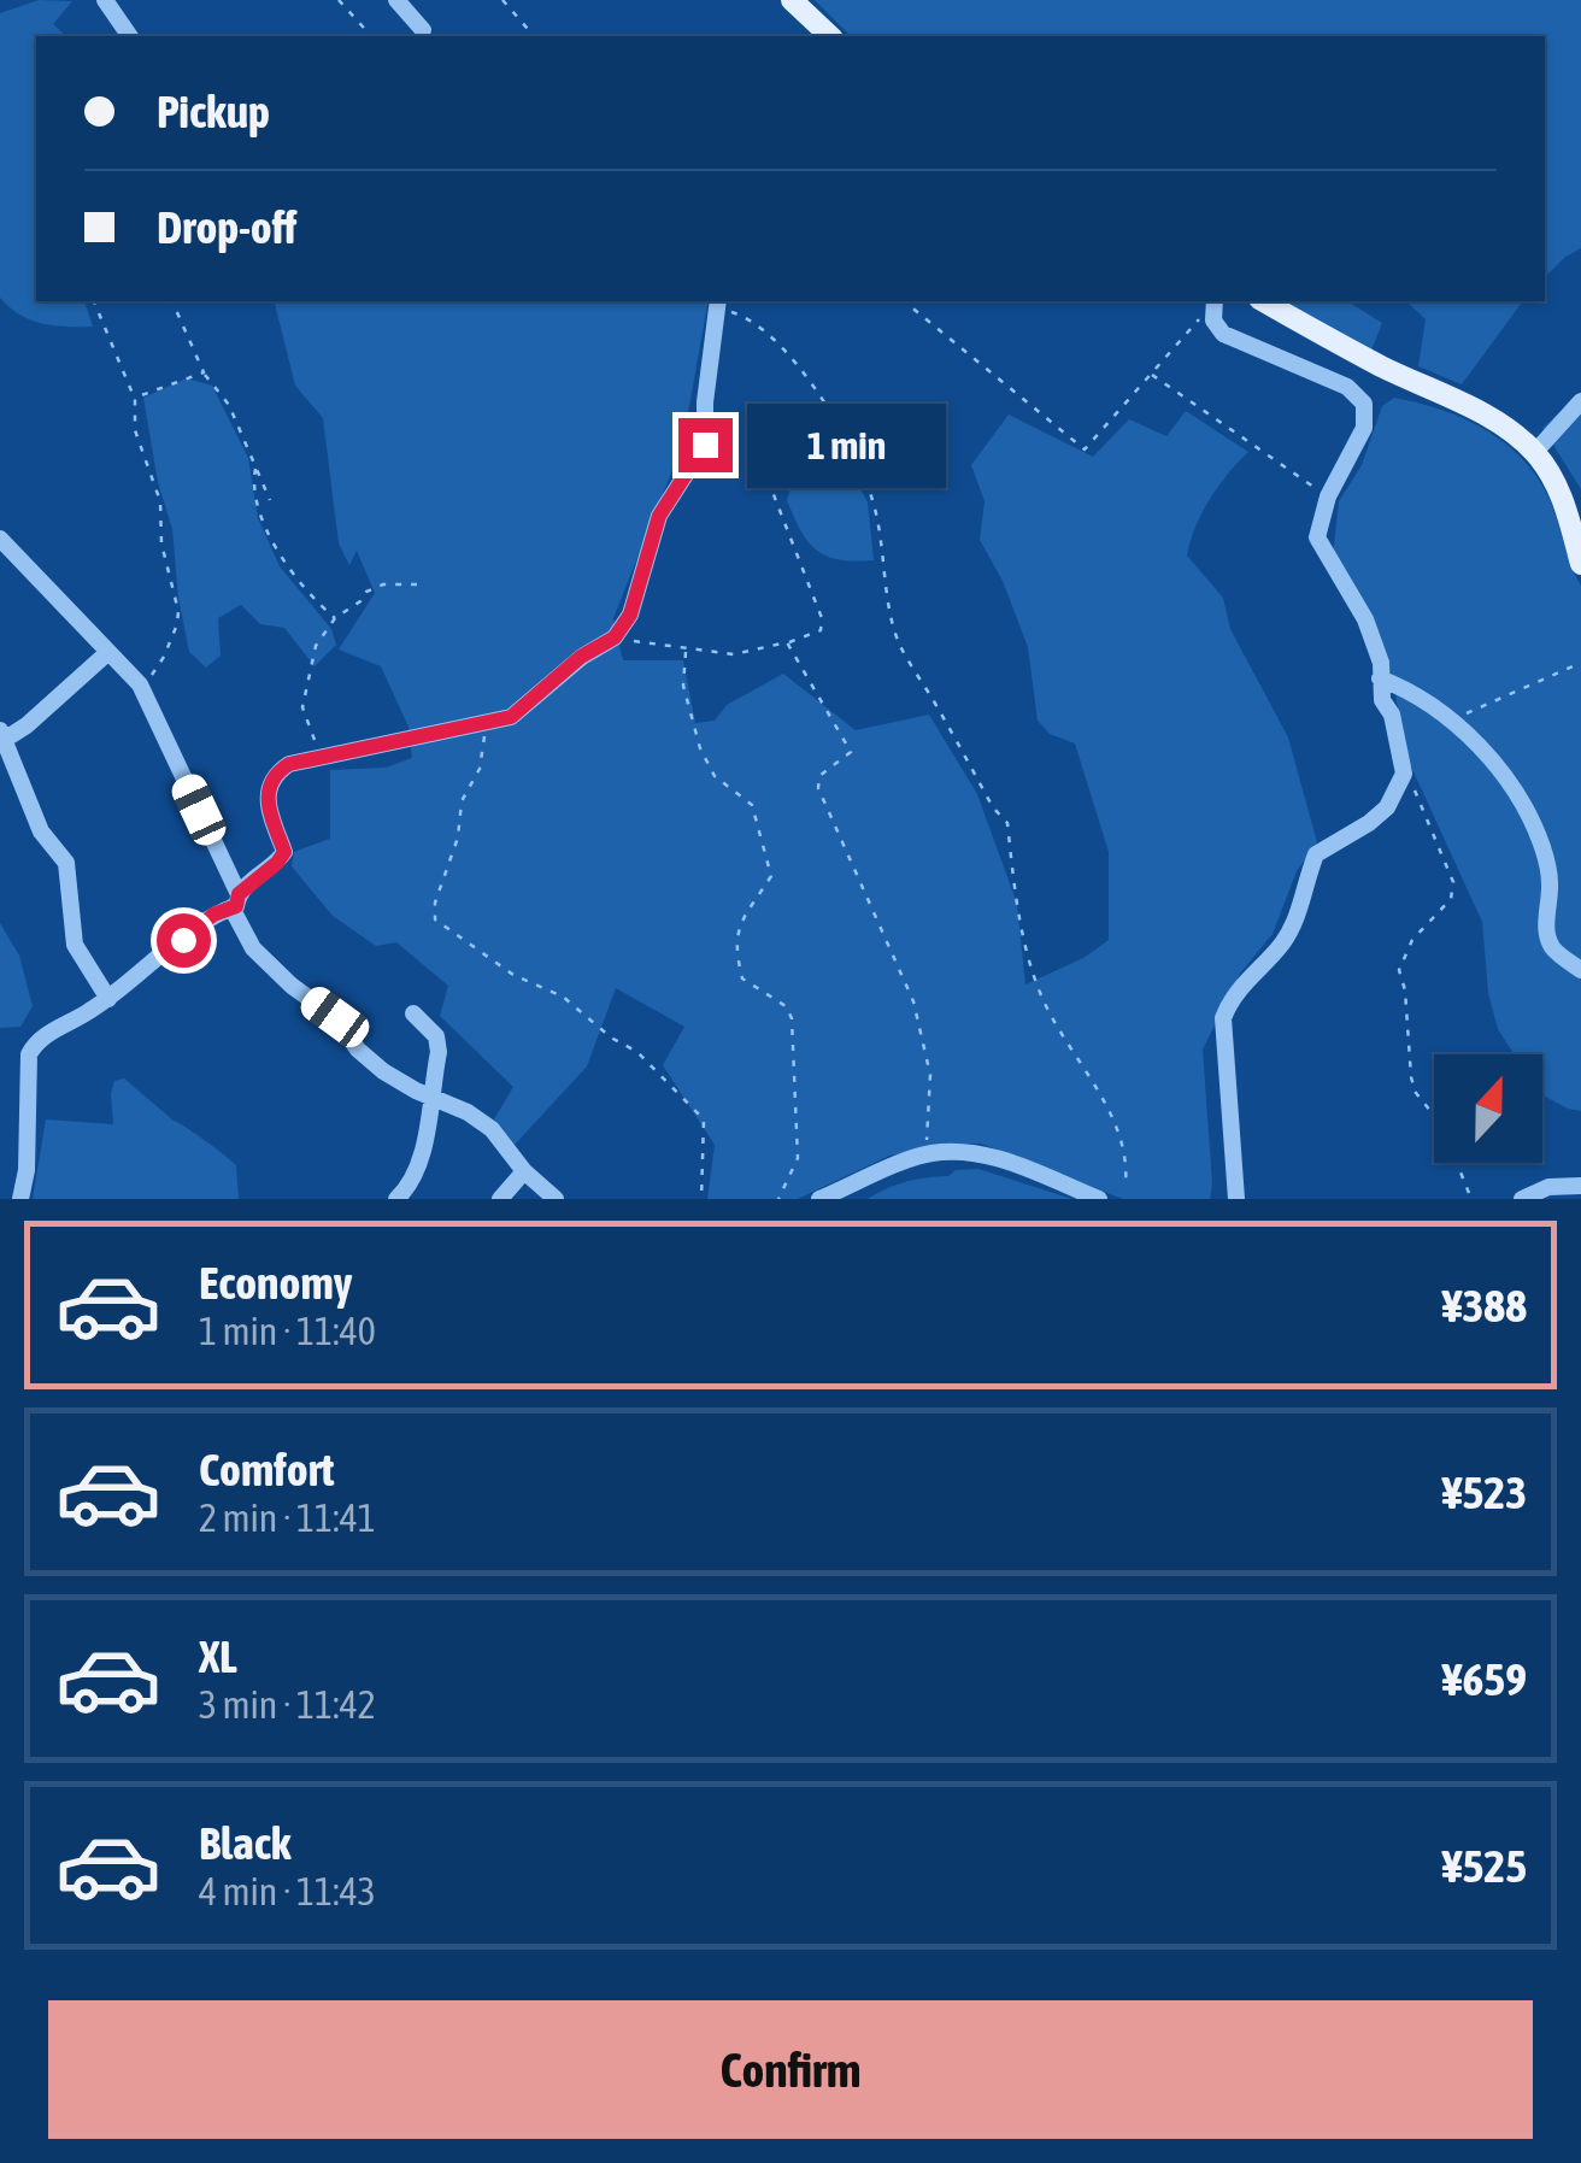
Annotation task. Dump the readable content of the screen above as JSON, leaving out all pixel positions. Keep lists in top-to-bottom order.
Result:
{
  "north": "top",
  "page": {
    "banner": ["Pickup", "Drop-off"],
    "bubble": "1 min",
    "list": [
      {
        "name": "Economy",
        "note": "1 min · 11:40",
        "value": "¥388"
      },
      {
        "name": "Comfort",
        "note": "2 min · 11:41",
        "value": "¥523"
      },
      {
        "name": "XL",
        "note": "3 min · 11:42",
        "value": "¥659"
      },
      {
        "name": "Black",
        "note": "4 min · 11:43",
        "value": "¥525"
      }
    ],
    "buttons": "Confirm"
  }
}
